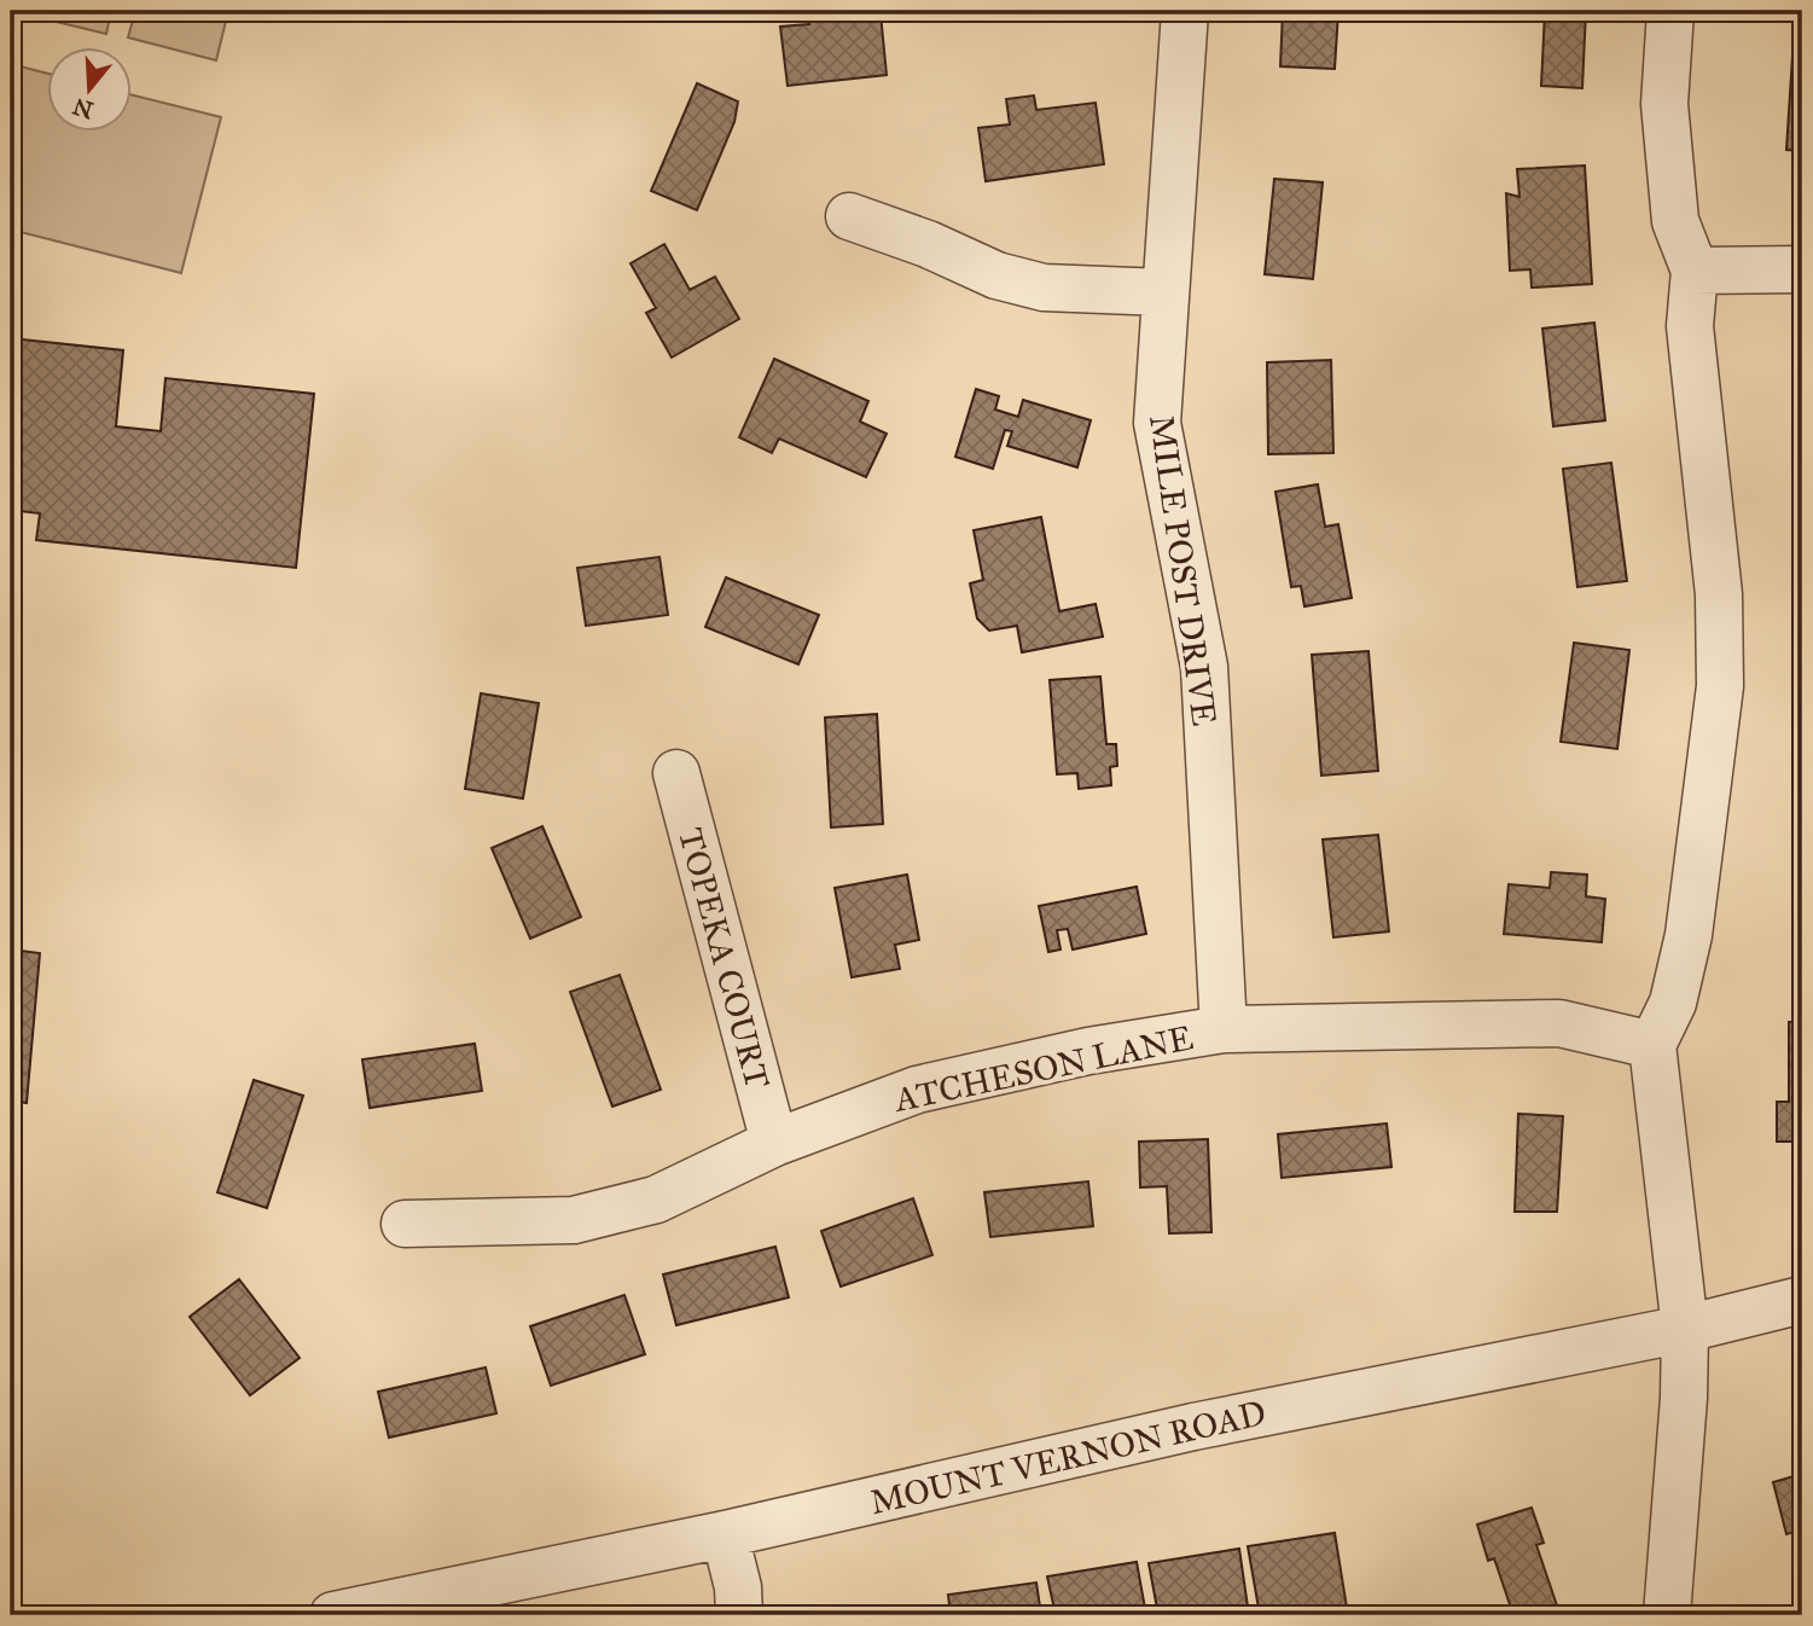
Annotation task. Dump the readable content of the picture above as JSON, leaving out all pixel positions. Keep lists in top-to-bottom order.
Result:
{
  "streets": {
    "street": [
      "MILE POST DRIVE",
      "TOPEKA COURT",
      "ATCHESON LANE",
      "MOUNT VERNON ROAD"
    ]
  },
  "crossings": [
    ["MILE POST DRIVE", "ATCHESON LANE"],
    ["TOPEKA COURT", "ATCHESON LANE"]
  ],
  "north": "bottom"
}
